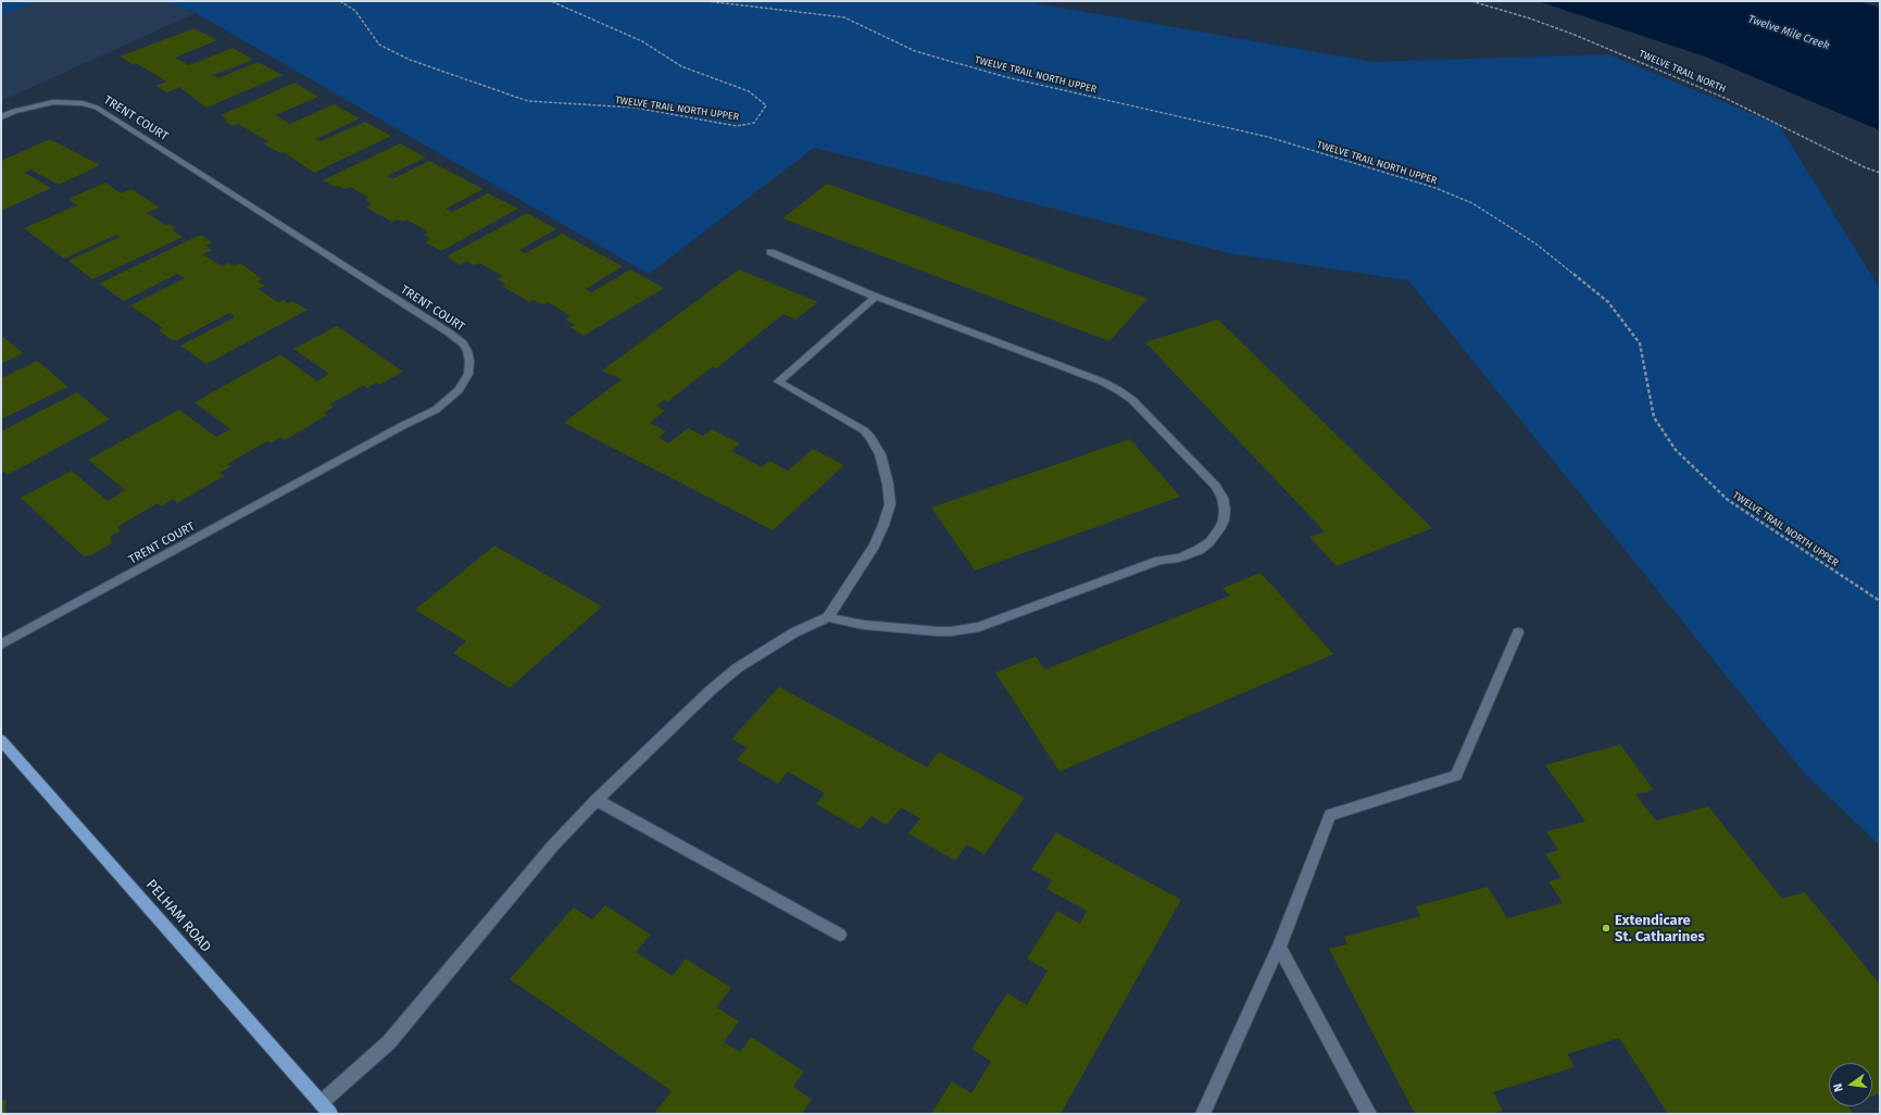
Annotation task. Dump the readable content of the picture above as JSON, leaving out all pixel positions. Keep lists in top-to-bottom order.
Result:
{
  "streets": {
    "main road": ["PELHAM ROAD"],
    "street": ["TRENT COURT"],
    "path": ["TWELVE TRAIL NORTH", "TWELVE TRAIL NORTH UPPER"]
  },
  "water": ["Twelve Mile Creek"],
  "places": ["Extendicare St. Catharines"],
  "north": "left"
}
